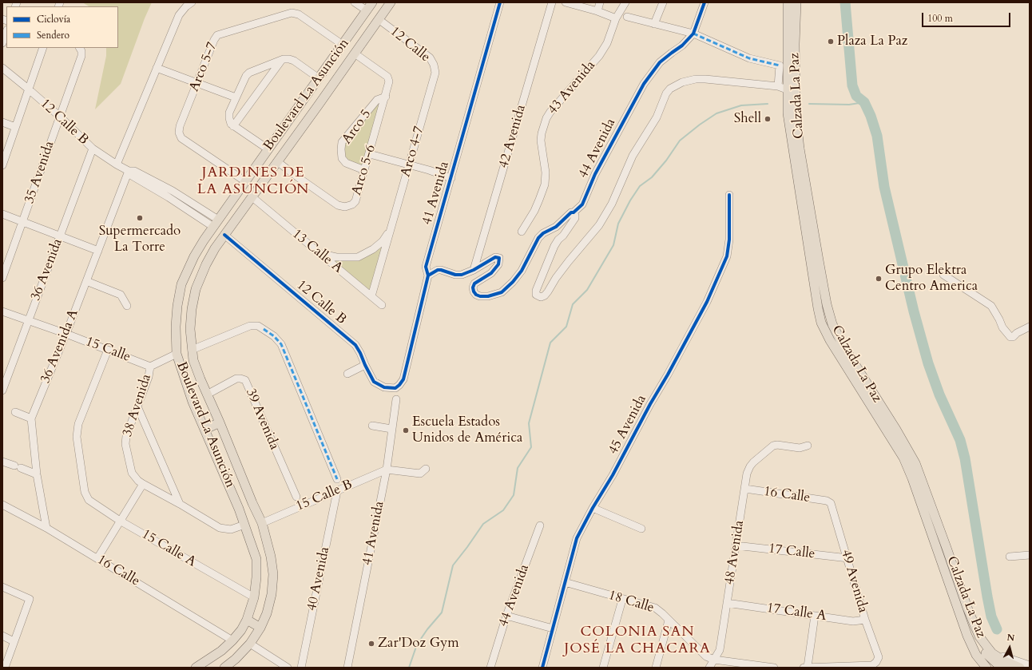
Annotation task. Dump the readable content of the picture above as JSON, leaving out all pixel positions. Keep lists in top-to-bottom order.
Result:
{
  "streets": {
    "main road": ["Boulevard La Asunción", "Calzada La Paz"],
    "street": [
      "12 Calle",
      "Arco 5-7",
      "43 Avenida",
      "12 Calle B",
      "Arco 5",
      "42 Avenida",
      "44 Avenida",
      "Arco 4-7",
      "Arco 5-6",
      "35 Avenida",
      "41 Avenida",
      "13 Calle A",
      "36 Avenida",
      "36 Avenida A",
      "15 Calle",
      "38 Avenida",
      "39 Avenida",
      "45 Avenida",
      "16 Calle",
      "15 Calle B",
      "15 Calle A",
      "17 Calle",
      "48 Avenida",
      "40 Avenida",
      "49 Avenida",
      "18 Calle",
      "17 Calle A"
    ]
  },
  "crossings": [
    ["12 Calle", "Boulevard La Asunción"],
    ["12 Calle", "Arco 4-7"],
    ["Arco 5-7", "Boulevard La Asunción"],
    ["Boulevard La Asunción", "12 Calle B"],
    ["Boulevard La Asunción", "Arco 5-6"],
    ["Boulevard La Asunción", "13 Calle A"],
    ["Boulevard La Asunción", "39 Avenida"],
    ["Boulevard La Asunción", "16 Calle"],
    ["Boulevard La Asunción", "15 Calle B"],
    ["Boulevard La Asunción", "15 Calle A"],
    ["Calzada La Paz", "44 Avenida"],
    ["12 Calle B", "35 Avenida"],
    ["12 Calle B", "41 Avenida"],
    ["12 Calle B", "36 Avenida"],
    ["12 Calle B", "36 Avenida A"],
    ["Arco 5", "Arco 5-6"],
    ["42 Avenida", "44 Avenida"],
    ["Arco 4-7", "13 Calle A"],
    ["41 Avenida", "15 Calle B"],
    ["36 Avenida", "15 Calle"],
    ["36 Avenida A", "15 Calle"],
    ["36 Avenida A", "16 Calle"],
    ["15 Calle", "38 Avenida"],
    ["15 Calle", "15 Calle A"],
    ["45 Avenida", "18 Calle"],
    ["16 Calle", "48 Avenida"],
    ["16 Calle", "49 Avenida"],
    ["15 Calle B", "40 Avenida"],
    ["17 Calle", "48 Avenida"],
    ["17 Calle", "49 Avenida"],
    ["48 Avenida", "18 Calle"],
    ["48 Avenida", "17 Calle A"],
    ["49 Avenida", "17 Calle A"]
  ],
  "districts": ["JARDINES DE LA ASUNCIÓN", "COLONIA SAN JOSÉ LA CHACARA"],
  "places": [
    "Plaza La Paz",
    "Shell",
    "Supermercado La Torre",
    "Grupo Elektra Centro America",
    "Escuela Estados Unidos de América",
    "Zar'Doz Gym"
  ],
  "legend": ["Ciclovía", "Sendero"],
  "scale_bar": "100 m",
  "north": "top"
}
